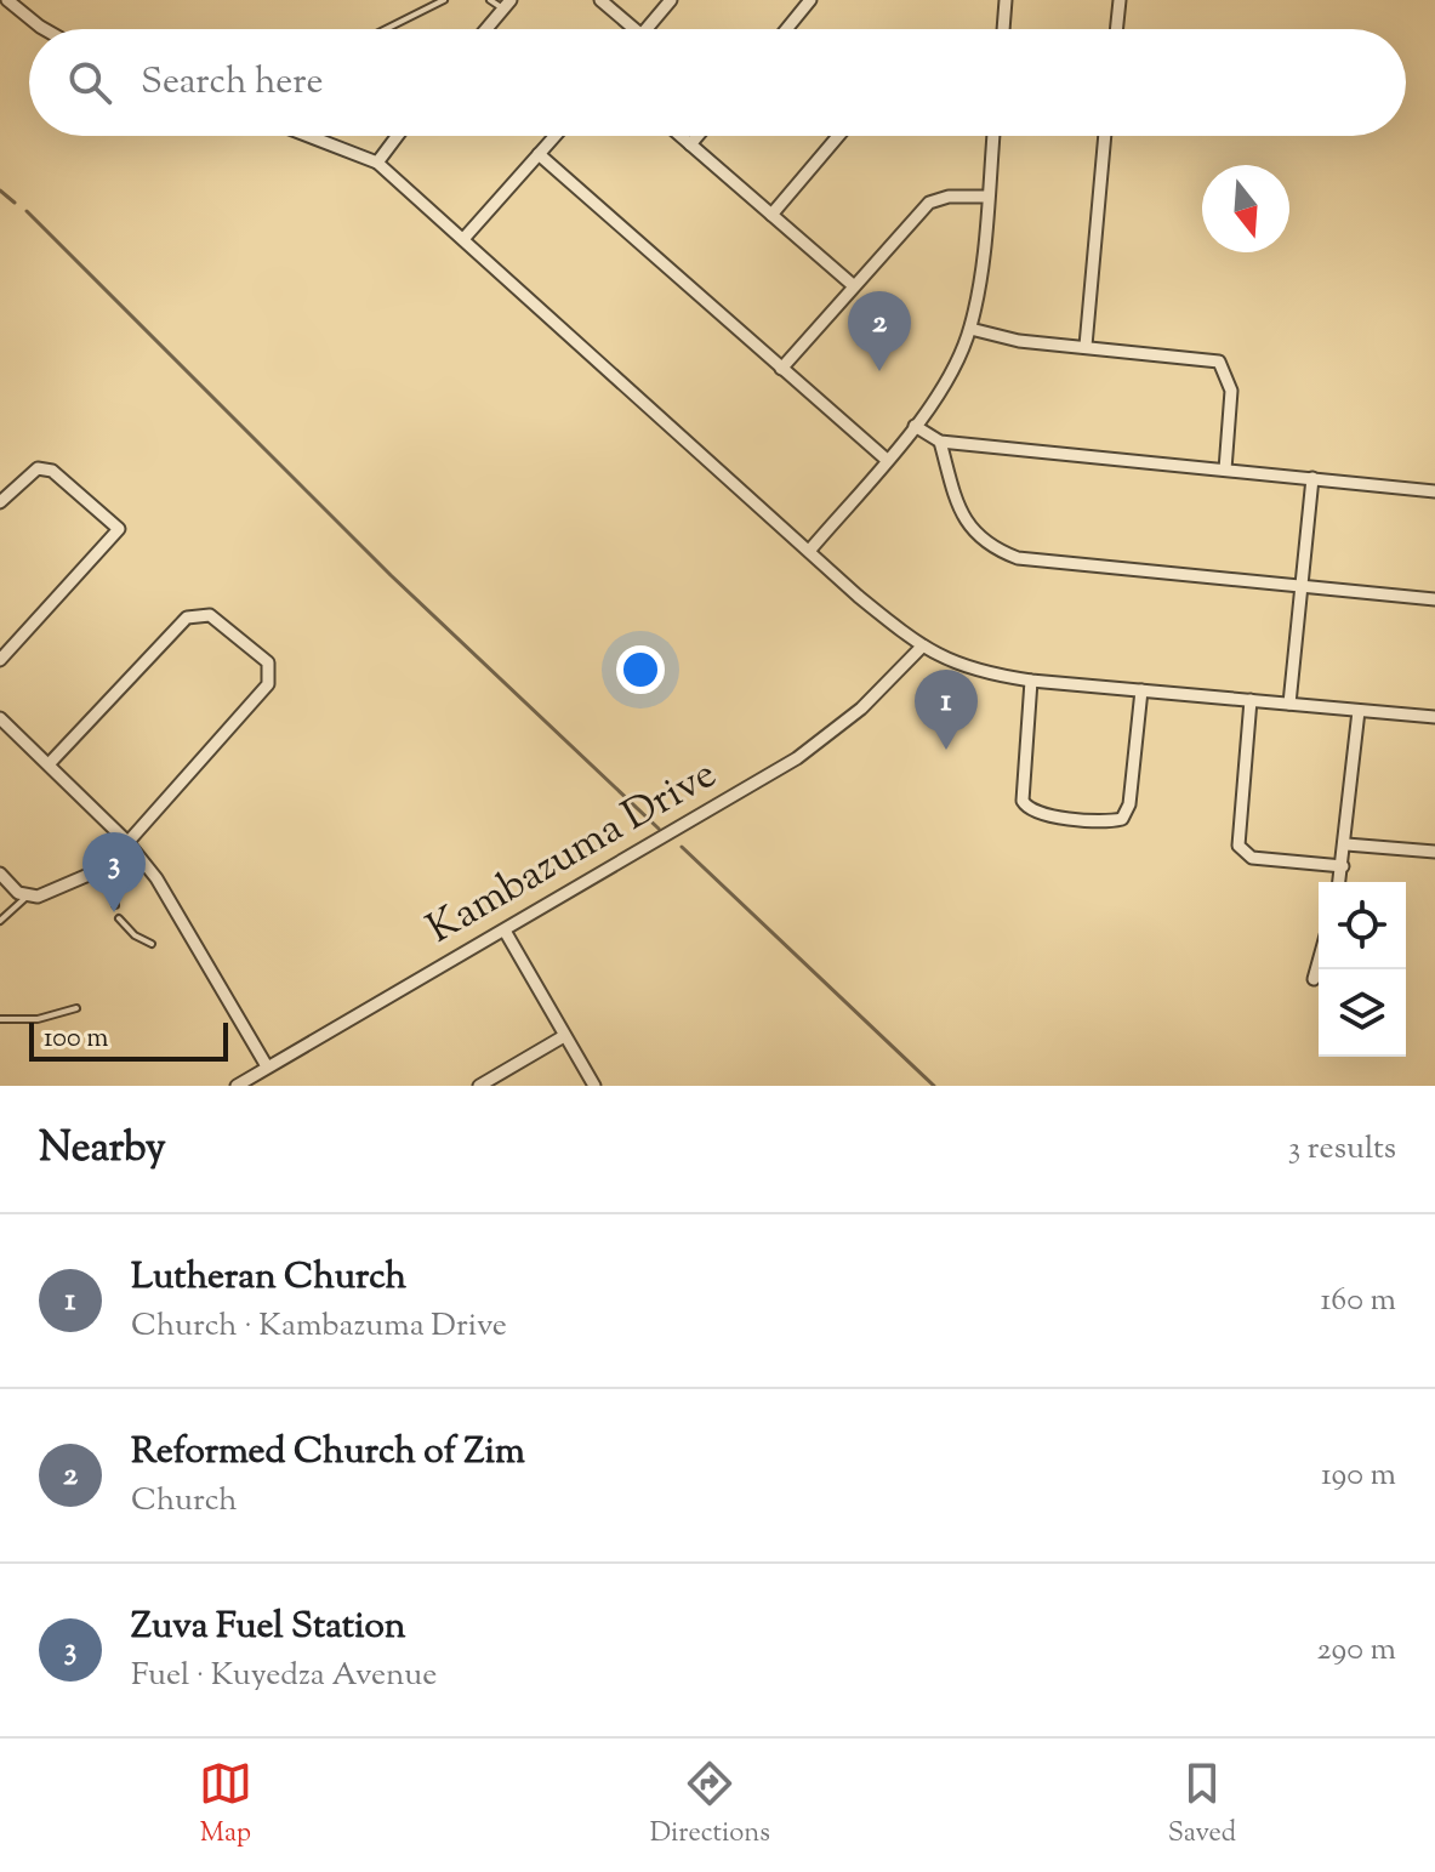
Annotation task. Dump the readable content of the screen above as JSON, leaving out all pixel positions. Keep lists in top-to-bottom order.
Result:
{
  "streets": {
    "street": ["Kambazuma Drive"]
  },
  "scale_bar": "100 m",
  "north": "bottom",
  "page": {
    "search": "Search here",
    "pins": ["2", "1", "3"],
    "scale": "100 m",
    "heading": ["Nearby", "3 results"],
    "list": [
      {
        "mark": "1",
        "name": "Lutheran Church",
        "note": "Church · Kambazuma Drive",
        "value": "160 m"
      },
      {
        "mark": "2",
        "name": "Reformed Church of Zim",
        "note": "Church",
        "value": "190 m"
      },
      {
        "mark": "3",
        "name": "Zuva Fuel Station",
        "note": "Fuel · Kuyedza Avenue",
        "value": "290 m"
      }
    ],
    "nav": ["Map", "Directions", "Saved"]
  }
}
